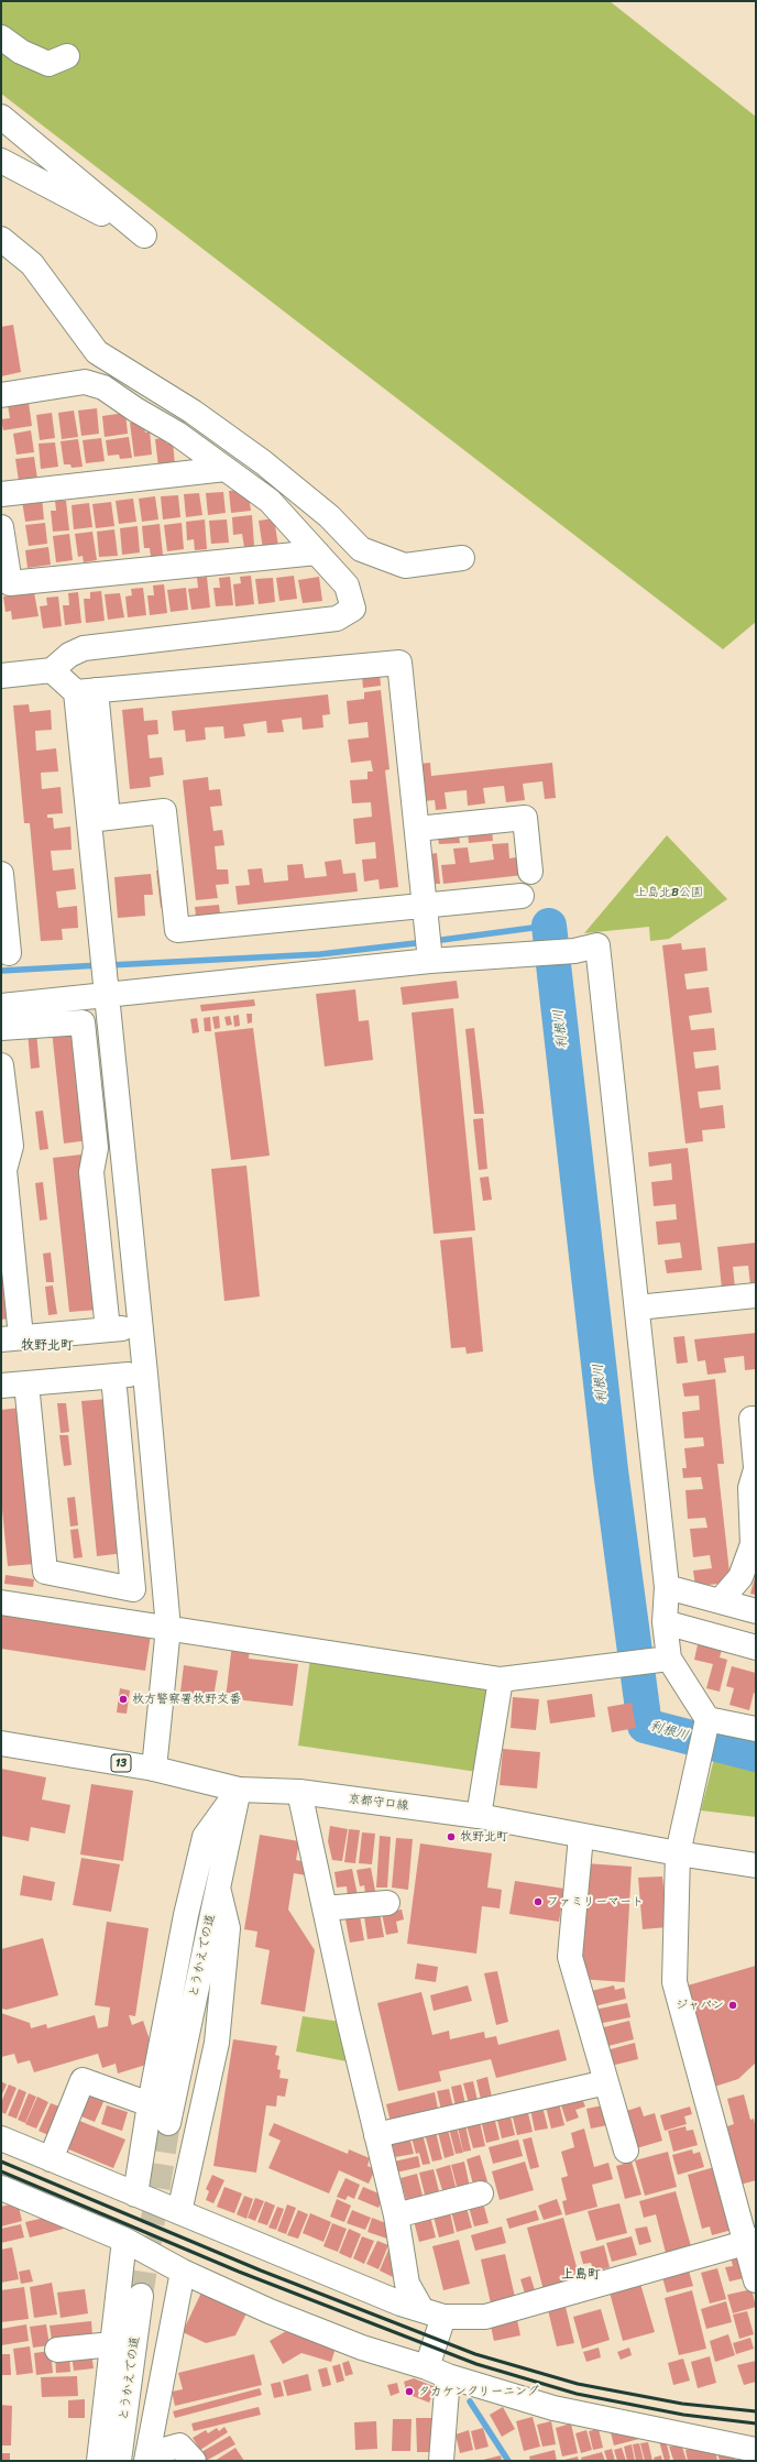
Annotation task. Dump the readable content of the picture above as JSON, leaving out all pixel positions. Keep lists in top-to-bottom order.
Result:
{
  "streets": {
    "street": ["13", "京都守口線", "とうかえでの道"]
  },
  "crossings": [
    ["京都守口線", "とうかえでの道"]
  ],
  "districts": ["牧野北町", "上島町"],
  "water": ["利根川"],
  "parks": ["上島北B公園"],
  "places": [
    "枚方警察署牧野交番",
    "牧野北町",
    "ファミリーマート",
    "ジャパン",
    "タカケンクリーニング"
  ]
}
